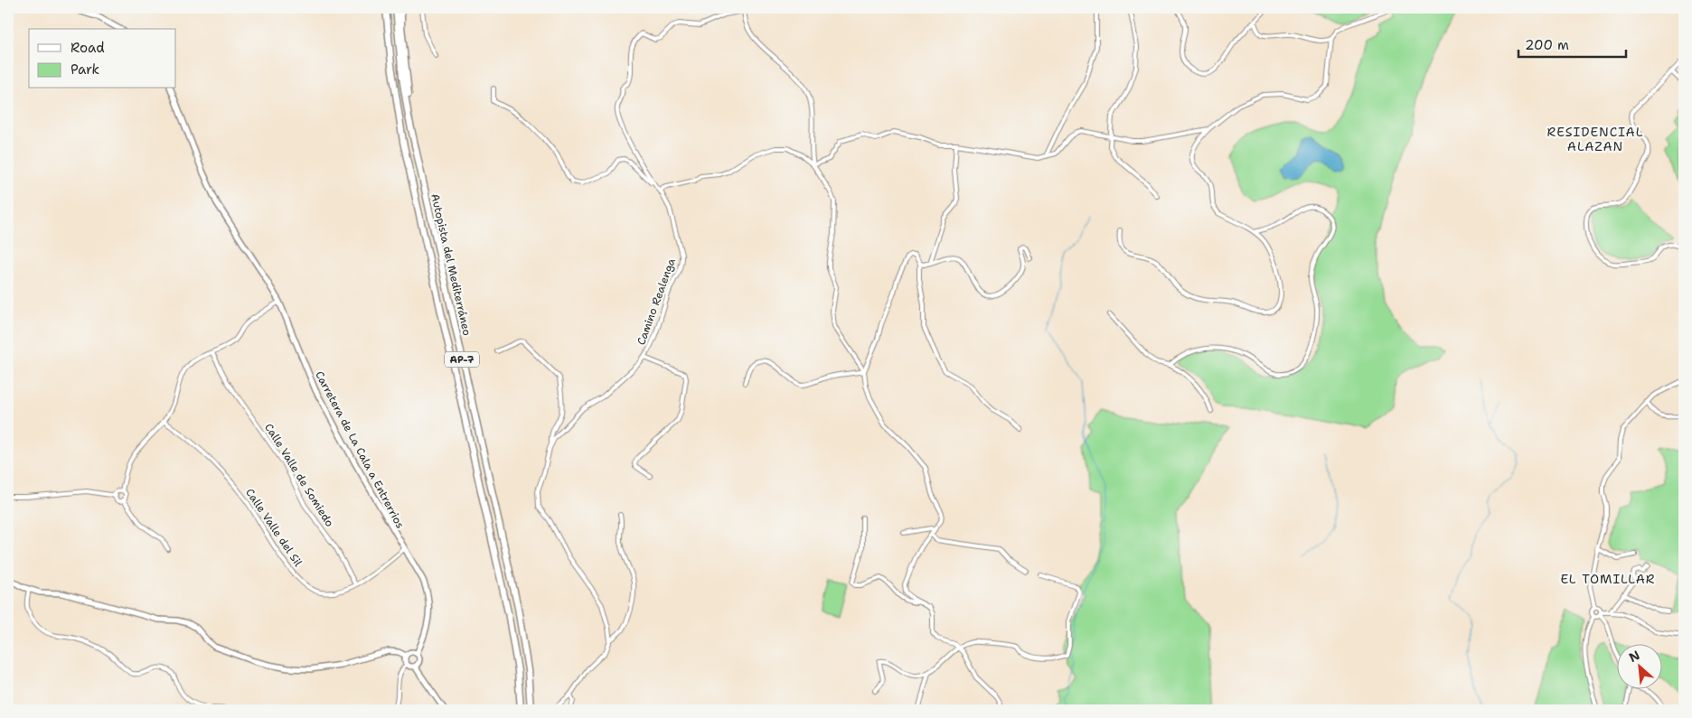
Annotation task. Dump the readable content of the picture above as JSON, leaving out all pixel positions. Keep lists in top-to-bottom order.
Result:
{
  "streets": {
    "highway": ["Autopista del Mediterráneo", "AP-7"],
    "street": [
      "Camino Realenga",
      "Carretera de La Cala a Entrerrios",
      "Calle Valle de Somiedo",
      "Calle Valle del Sil"
    ]
  },
  "crossings": [
    ["Carretera de La Cala a Entrerrios", "Calle Valle del Sil"],
    ["Calle Valle de Somiedo", "Calle Valle del Sil"]
  ],
  "districts": ["RESIDENCIAL ALAZAN", "EL TOMILLAR"],
  "legend": ["Road", "Park"],
  "scale_bar": "200 m",
  "north": "top left"
}
